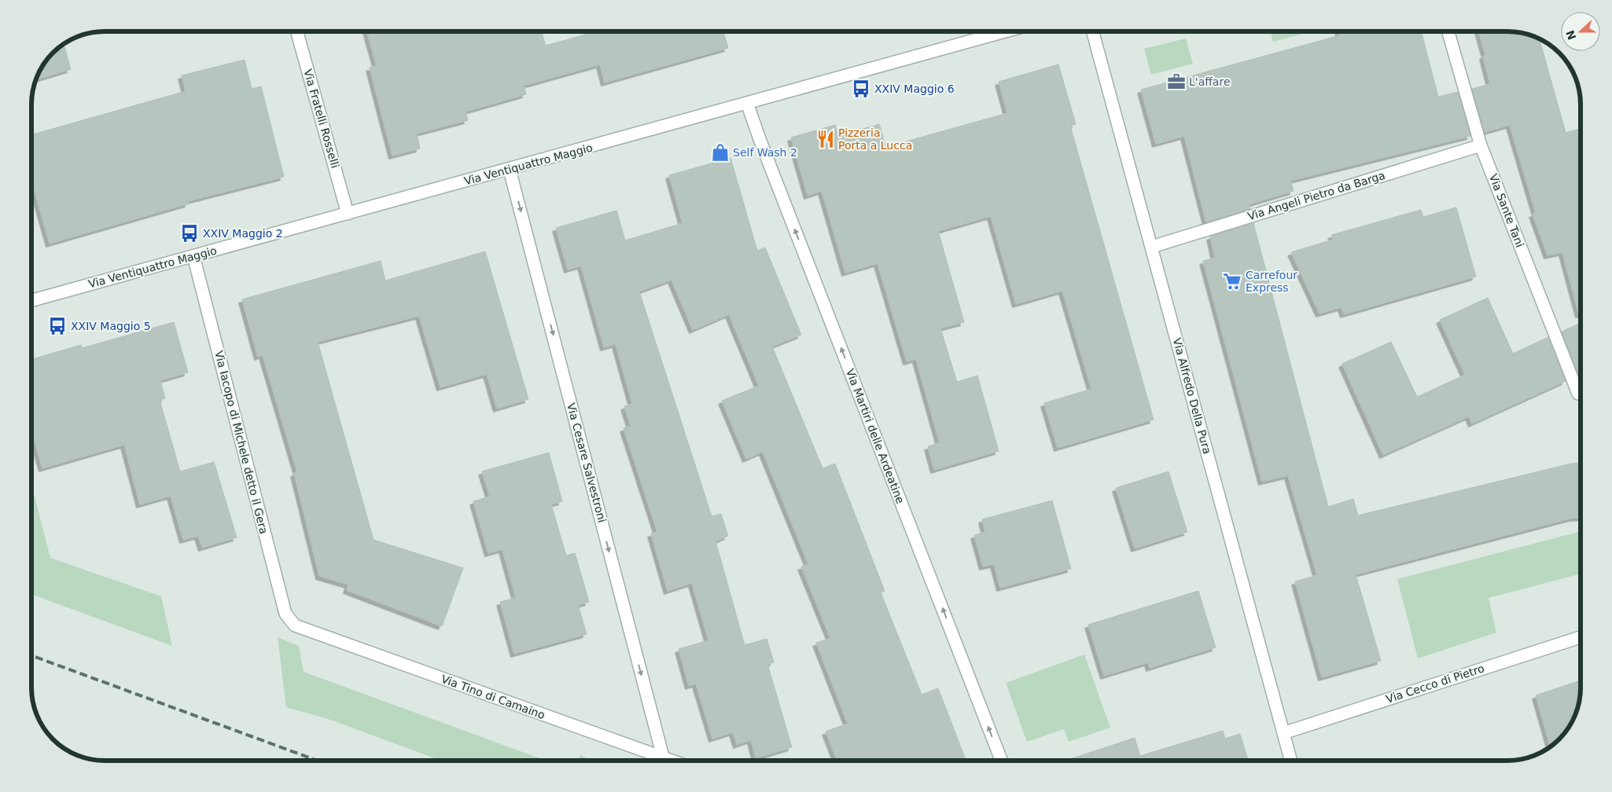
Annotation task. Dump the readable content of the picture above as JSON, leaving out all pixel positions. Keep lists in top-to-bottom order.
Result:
{
  "streets": {
    "street": [
      "Via Fratelli Rosselli",
      "Via Ventiquattro Maggio",
      "Via Angeli Pietro da Barga",
      "Via Sante Tani",
      "Via Alfredo Della Pura",
      "Via Martiri delle Ardeatine",
      "Via Iacopo di Michele detto il Gera",
      "Via Cesare Salvestroni",
      "Via Cecco di Pietro",
      "Via Tino di Camaino"
    ]
  },
  "crossings": [
    ["Via Fratelli Rosselli", "Via Ventiquattro Maggio"],
    ["Via Ventiquattro Maggio", "Via Martiri delle Ardeatine"],
    ["Via Ventiquattro Maggio", "Via Iacopo di Michele detto il Gera"],
    ["Via Ventiquattro Maggio", "Via Cesare Salvestroni"],
    ["Via Angeli Pietro da Barga", "Via Sante Tani"],
    ["Via Angeli Pietro da Barga", "Via Alfredo Della Pura"],
    ["Via Alfredo Della Pura", "Via Cecco di Pietro"],
    ["Via Iacopo di Michele detto il Gera", "Via Tino di Camaino"],
    ["Via Cesare Salvestroni", "Via Tino di Camaino"]
  ],
  "one_way": ["Via Martiri delle Ardeatine", "Via Cesare Salvestroni"],
  "places": {
    "office": ["L'affare"],
    "bus stop": ["XXIV Maggio 6", "XXIV Maggio 2", "XXIV Maggio 5"],
    "restaurant": ["Pizzeria Porta a Lucca"],
    "shop": ["Self Wash 2"],
    "supermarket": ["Carrefour Express"]
  },
  "north": "left"
}
